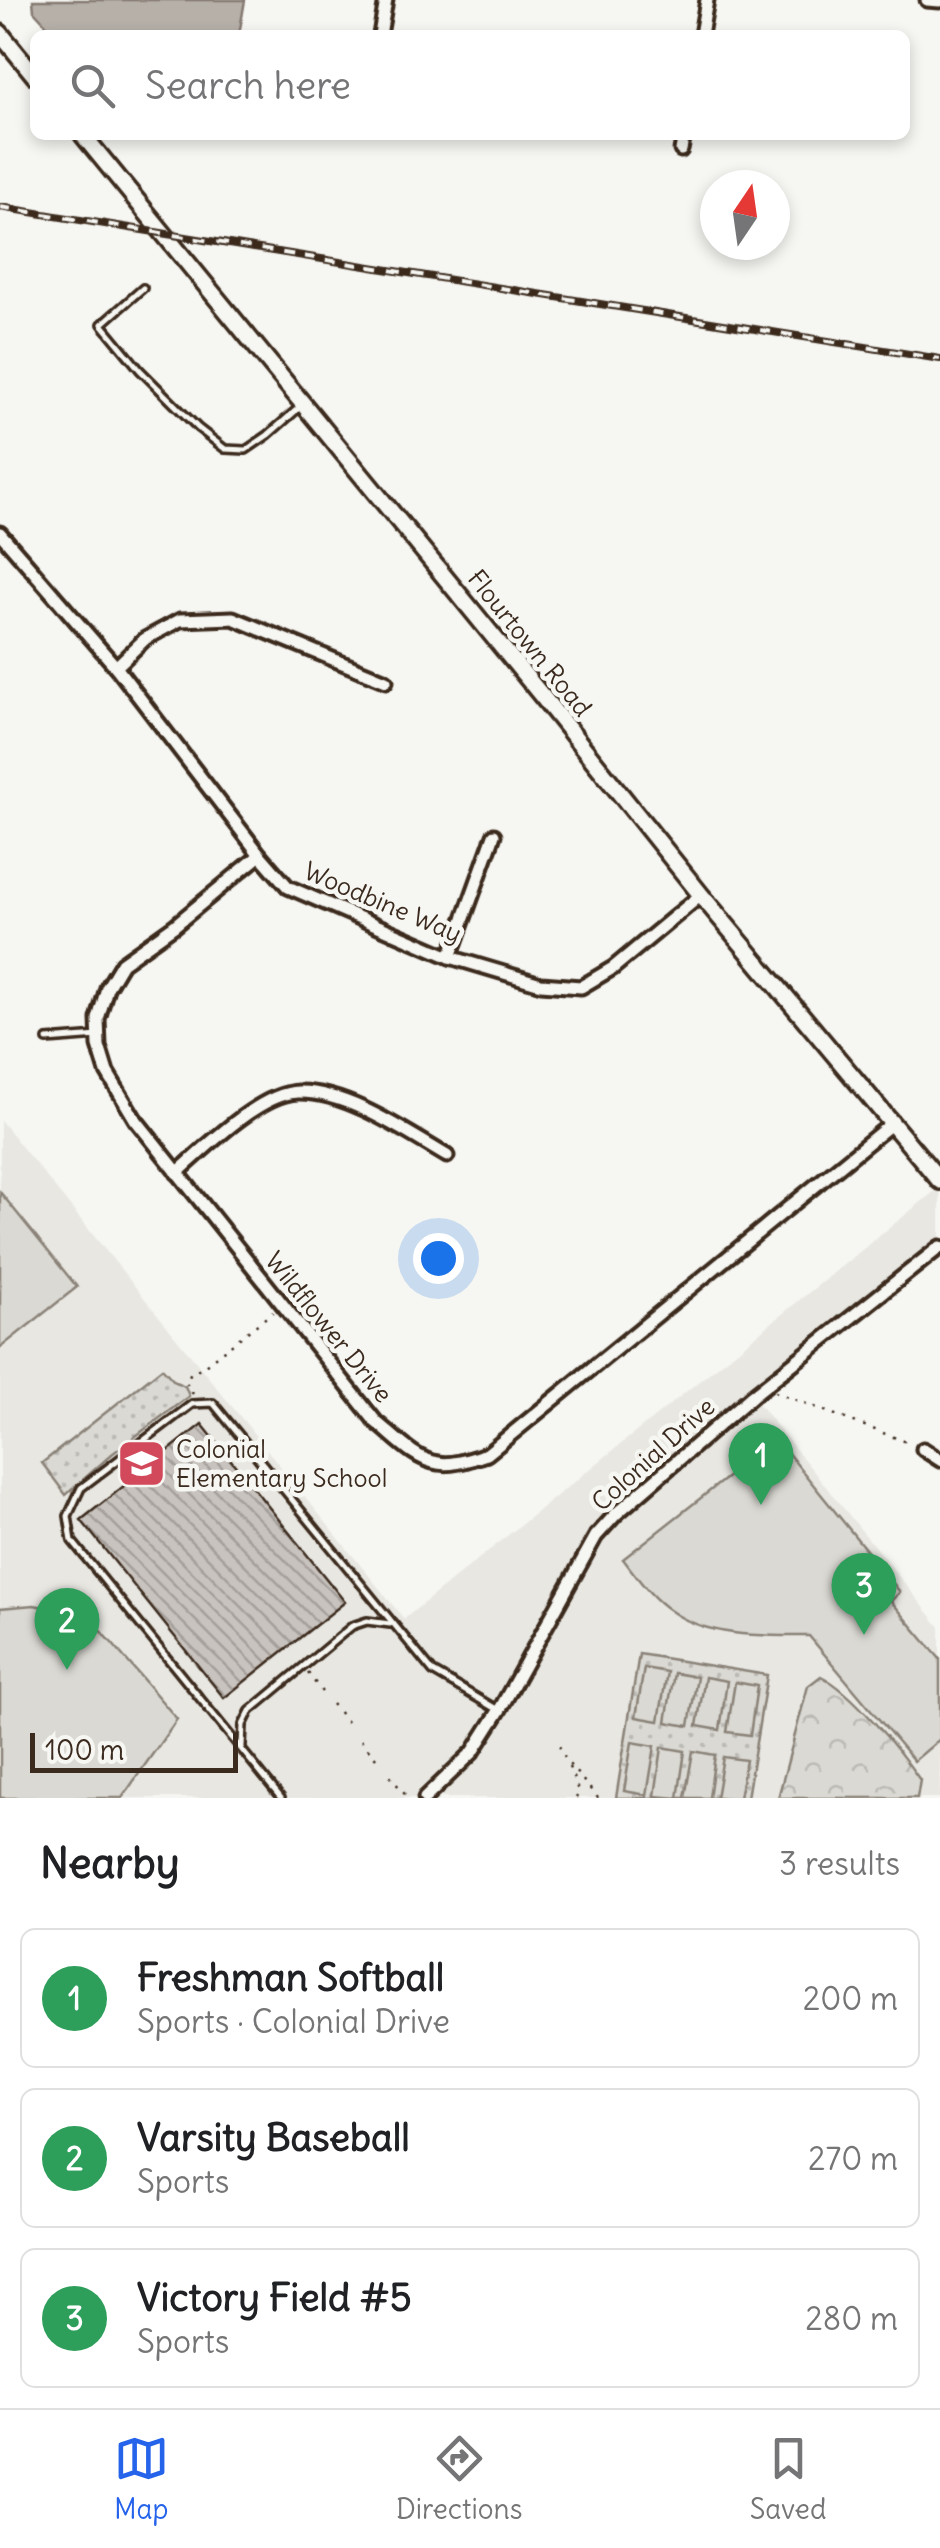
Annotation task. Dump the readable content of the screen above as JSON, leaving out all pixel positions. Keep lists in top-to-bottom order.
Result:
{
  "streets": {
    "main road": ["Flourtown Road"],
    "street": ["Woodbine Way", "Wildflower Drive", "Colonial Drive"]
  },
  "crossings": [
    ["Flourtown Road", "Woodbine Way"],
    ["Flourtown Road", "Wildflower Drive"],
    ["Woodbine Way", "Wildflower Drive"]
  ],
  "places": {
    "school or university": ["Colonial Elementary School"]
  },
  "scale_bar": "100 m",
  "north": "top",
  "page": {
    "search": "Search here",
    "pins": ["1", "3", "2"],
    "scale": "100 m",
    "heading": ["Nearby", "3 results"],
    "list": [
      {
        "mark": "1",
        "name": "Freshman Softball",
        "note": "Sports · Colonial Drive",
        "value": "200 m"
      },
      {
        "mark": "2",
        "name": "Varsity Baseball",
        "note": "Sports",
        "value": "270 m"
      },
      {
        "mark": "3",
        "name": "Victory Field #5",
        "note": "Sports",
        "value": "280 m"
      }
    ],
    "nav": ["Map", "Directions", "Saved"]
  }
}
